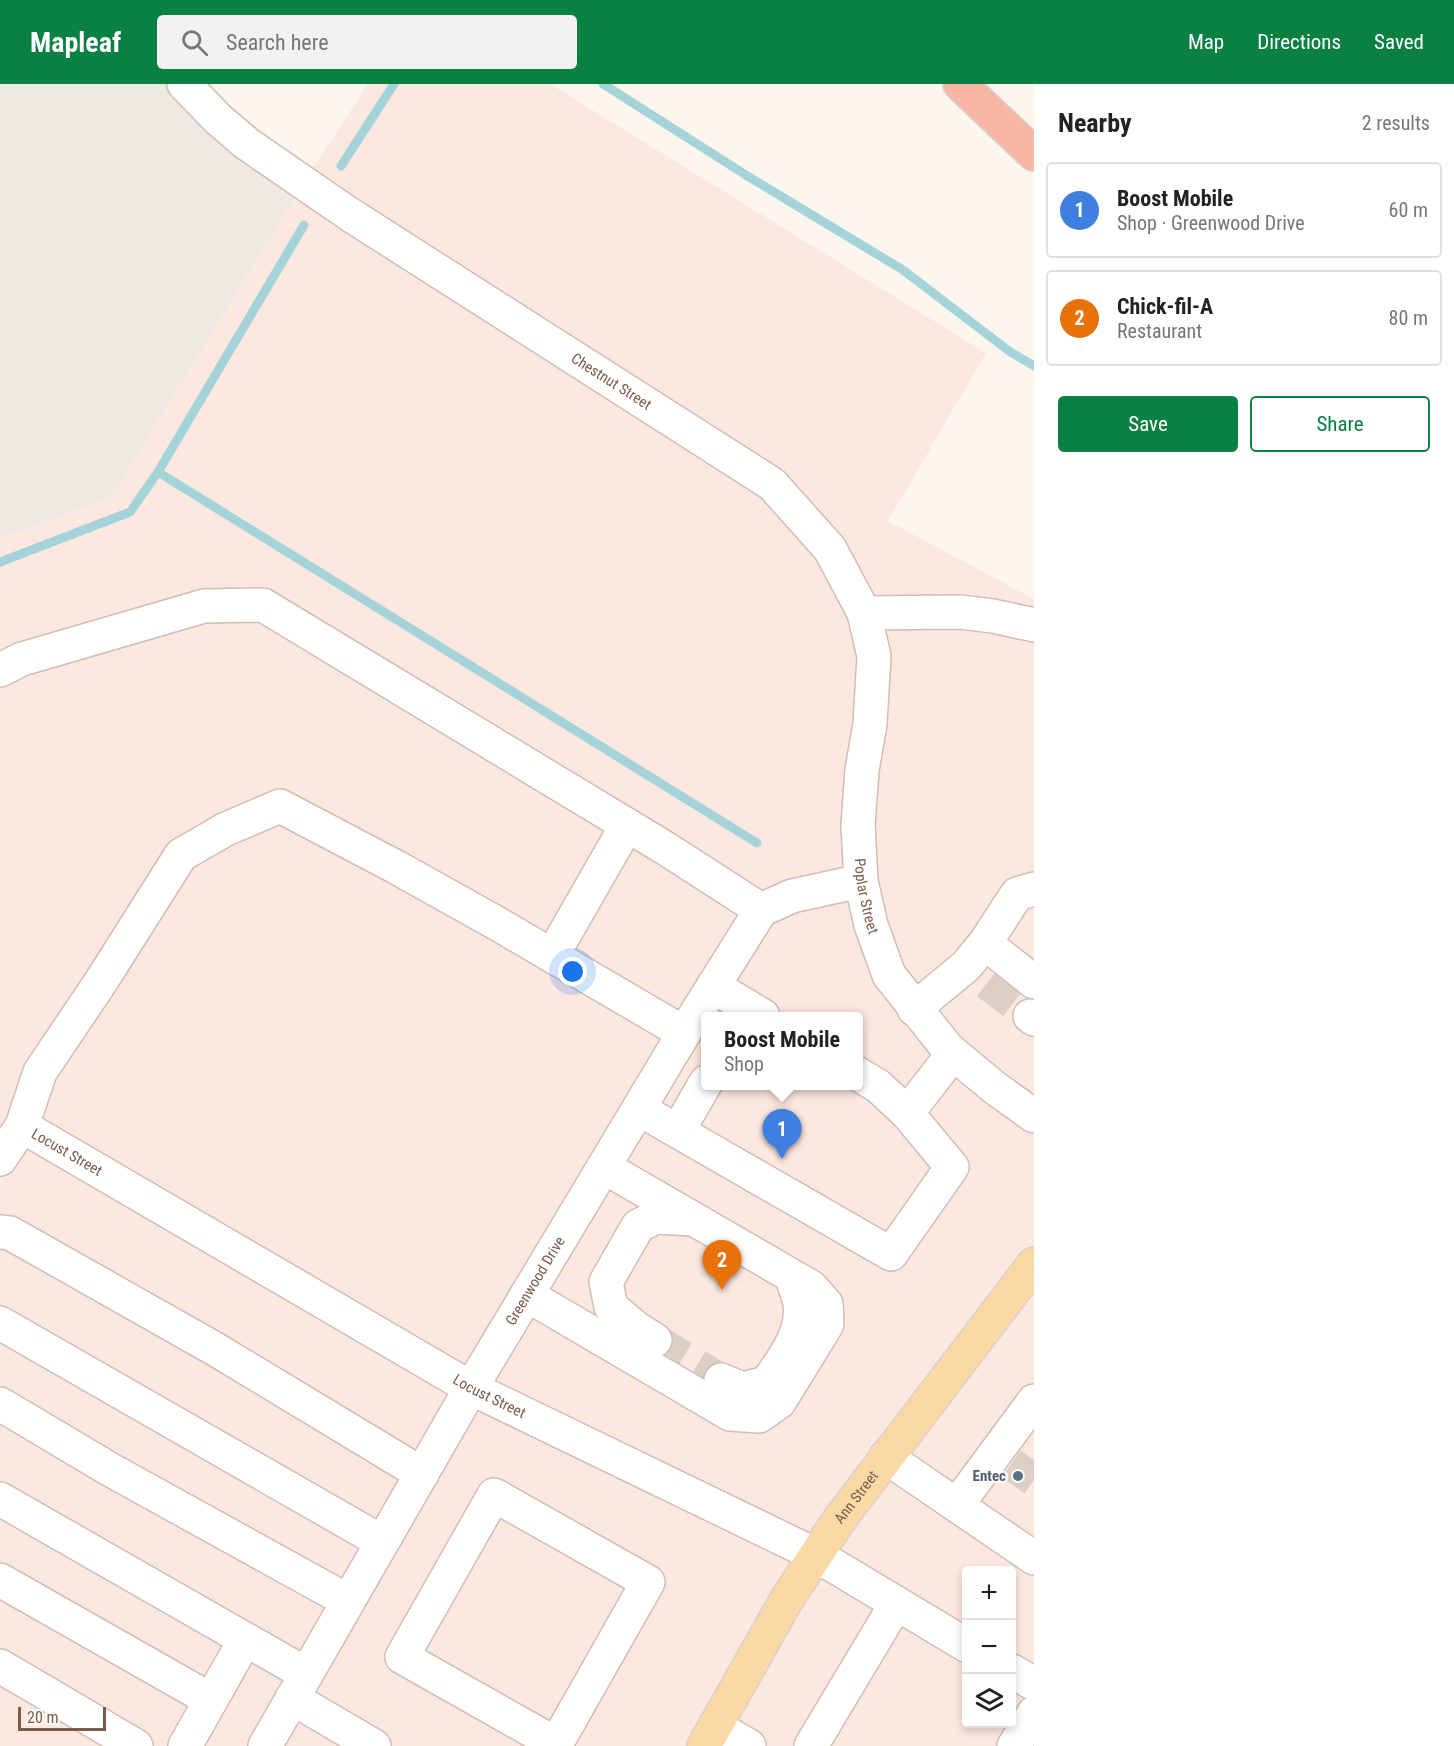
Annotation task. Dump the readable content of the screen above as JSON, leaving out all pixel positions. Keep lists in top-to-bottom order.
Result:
{
  "streets": {
    "main road": ["Ann Street"],
    "street": [
      "Chestnut Street",
      "Poplar Street",
      "Locust Street",
      "Greenwood Drive"
    ]
  },
  "crossings": [
    ["Chestnut Street", "Poplar Street"],
    ["Locust Street", "Greenwood Drive"],
    ["Locust Street", "Ann Street"]
  ],
  "places": ["Entec"],
  "scale_bar": "20 m",
  "page": {
    "header": "Mapleaf",
    "search": "Search here",
    "nav": ["Map", "Directions", "Saved"],
    "heading": ["Nearby", "2 results"],
    "list": [
      {
        "mark": "1",
        "name": "Boost Mobile",
        "note": "Shop · Greenwood Drive",
        "value": "60 m"
      },
      {
        "mark": "2",
        "name": "Chick-fil-A",
        "note": "Restaurant",
        "value": "80 m"
      }
    ],
    "buttons": ["Save", "Share"],
    "popup": ["Boost Mobile", "Shop"],
    "pins": ["1", "2"],
    "map_buttons": ["+", "−"],
    "scale": "20 m"
  }
}
